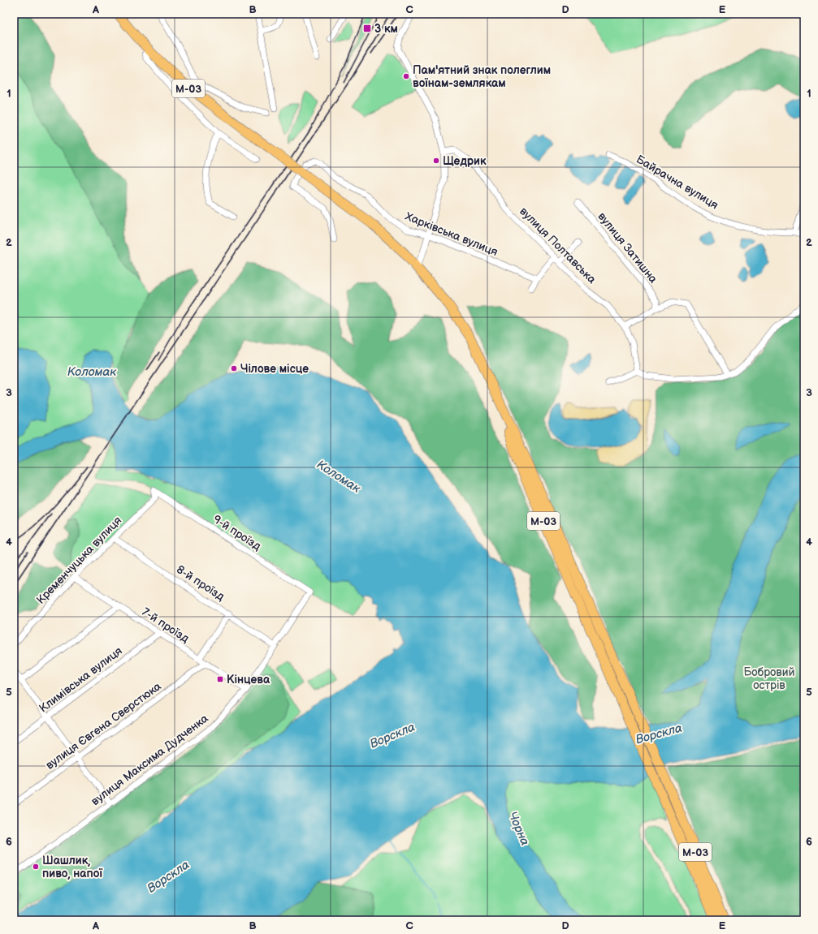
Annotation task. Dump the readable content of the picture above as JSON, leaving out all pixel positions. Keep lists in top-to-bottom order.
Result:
{
  "streets": {
    "highway": ["М-03"],
    "street": [
      "Байрачна вулиця",
      "Харківська вулиця",
      "вулиця Полтавська",
      "вулиця Затишна",
      "9-й проїзд",
      "Кременчуцька вулиця",
      "8-й проїзд",
      "7-й проїзд",
      "Климівська вулиця",
      "вулиця Євгена Сверстюка",
      "вулиця Максима Дудченка"
    ]
  },
  "crossings": [
    ["9-й проїзд", "Кременчуцька вулиця"],
    ["9-й проїзд", "вулиця Максима Дудченка"],
    ["Кременчуцька вулиця", "8-й проїзд"],
    ["Кременчуцька вулиця", "7-й проїзд"],
    ["8-й проїзд", "вулиця Максима Дудченка"],
    ["7-й проїзд", "Климівська вулиця"],
    ["7-й проїзд", "вулиця Євгена Сверстюка"],
    ["7-й проїзд", "вулиця Максима Дудченка"]
  ],
  "water": ["Коломак", "Ворскла", "Чорна"],
  "parks": ["Бобровий острів"],
  "places": {
    "transit": ["3 км", "Кінцева"],
    "other": [
      "Пам'ятний знак полеглим воїнам-землякам",
      "Щедрик",
      "Чілове місце",
      "Шашлик, пиво, напої"
    ]
  },
  "grid": {
    "columns": [
      "A",
      "B",
      "C",
      "D",
      "E"
    ],
    "rows": [
      "1",
      "2",
      "3",
      "4",
      "5",
      "6"
    ]
  }
}
